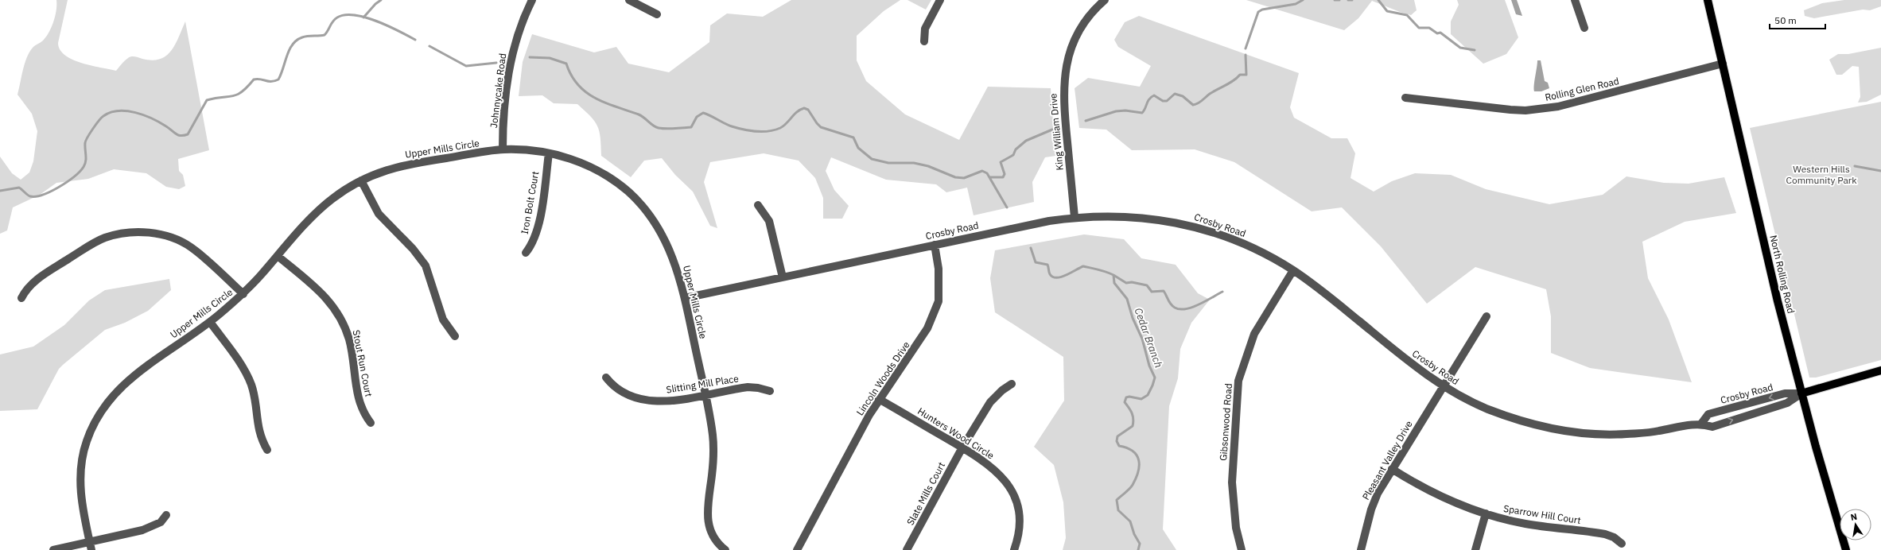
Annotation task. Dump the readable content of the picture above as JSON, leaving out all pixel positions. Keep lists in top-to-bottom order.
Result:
{
  "streets": {
    "main road": ["Crosby Road", "North Rolling Road"],
    "street": [
      "Rolling Glen Road",
      "Johnnycake Road",
      "King William Drive",
      "Upper Mills Circle",
      "Iron Bolt Court",
      "Stout Run Court",
      "Lincoln Woods Drive",
      "Slitting Mill Place",
      "Gibsonwood Road",
      "Hunters Wood Circle",
      "Pleasant Valley Drive",
      "Slate Mills Court",
      "Sparrow Hill Court"
    ]
  },
  "crossings": [
    ["Rolling Glen Road", "North Rolling Road"],
    ["Johnnycake Road", "Upper Mills Circle"],
    ["King William Drive", "Crosby Road"],
    ["Upper Mills Circle", "Iron Bolt Court"],
    ["Upper Mills Circle", "Crosby Road"],
    ["Upper Mills Circle", "Stout Run Court"],
    ["Upper Mills Circle", "Slitting Mill Place"],
    ["Crosby Road", "North Rolling Road"],
    ["Crosby Road", "Lincoln Woods Drive"],
    ["Crosby Road", "Gibsonwood Road"],
    ["Crosby Road", "Pleasant Valley Drive"],
    ["Lincoln Woods Drive", "Hunters Wood Circle"],
    ["Hunters Wood Circle", "Slate Mills Court"],
    ["Pleasant Valley Drive", "Sparrow Hill Court"]
  ],
  "water": ["Cedar Branch"],
  "parks": ["Western Hills Community Park"],
  "scale_bar": "50 m",
  "north": "top"
}
